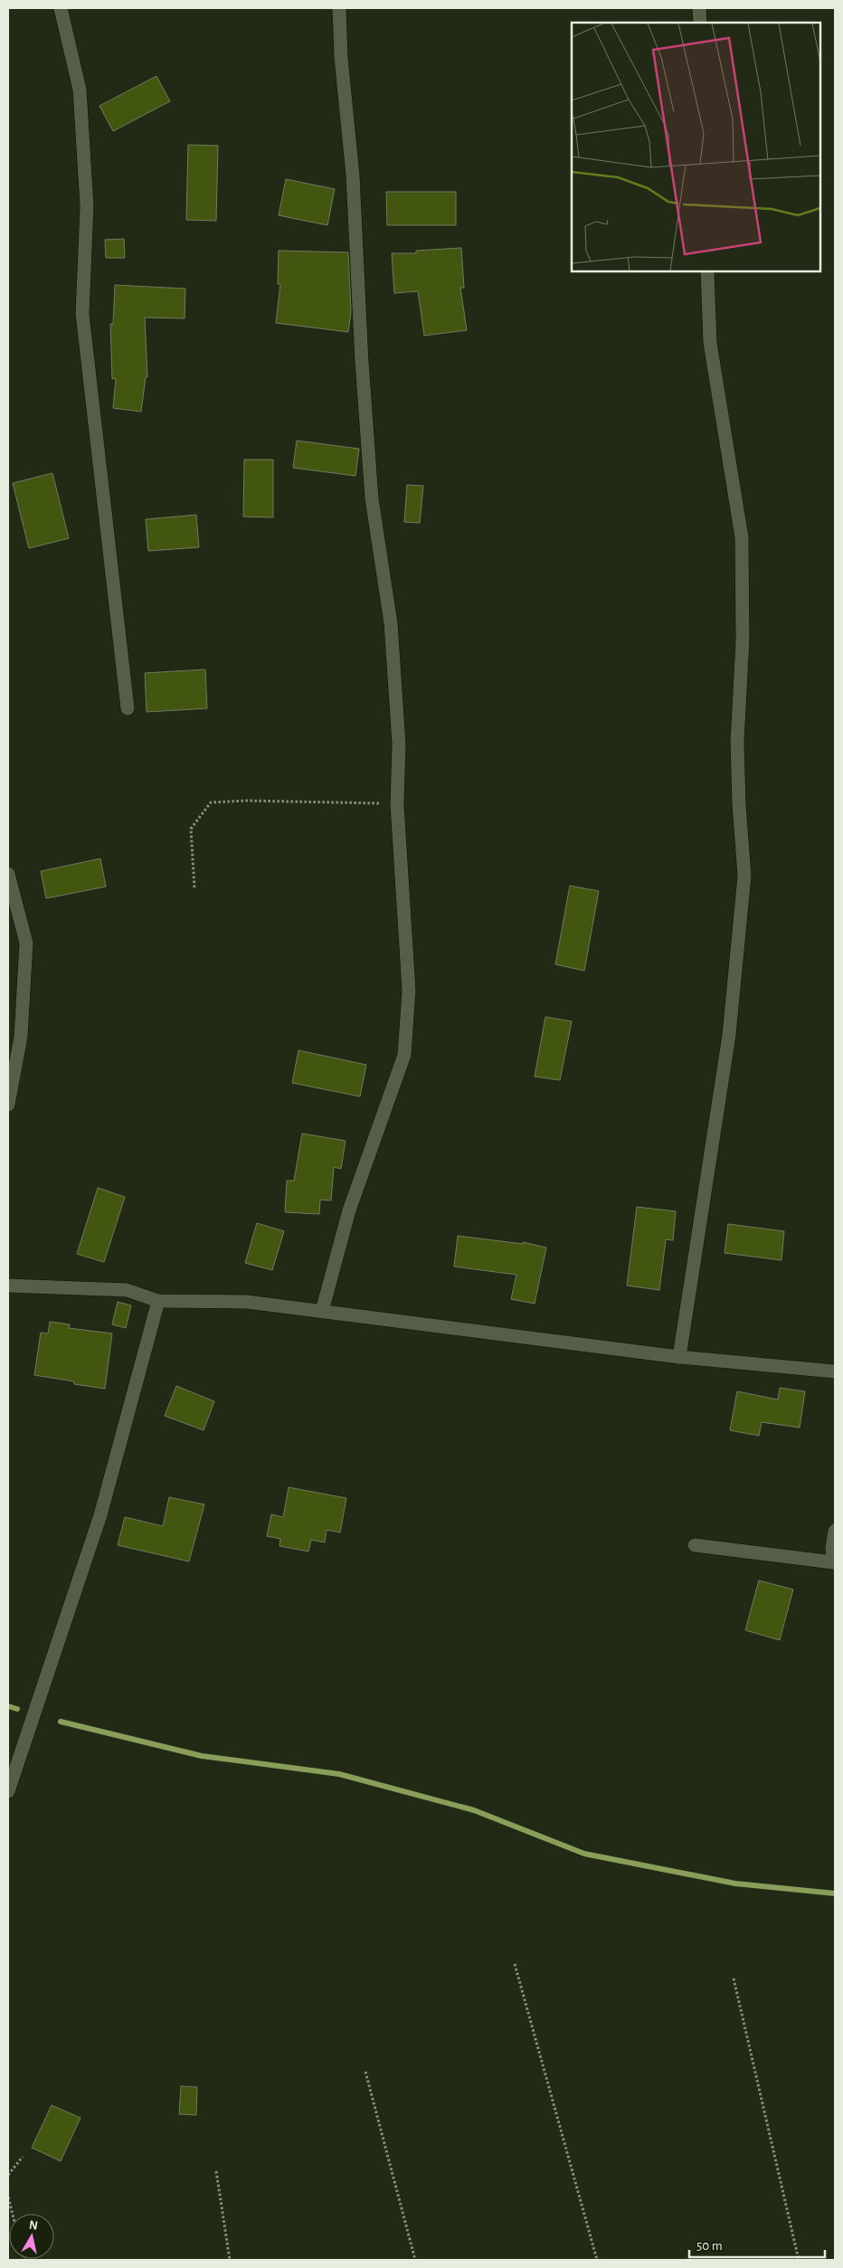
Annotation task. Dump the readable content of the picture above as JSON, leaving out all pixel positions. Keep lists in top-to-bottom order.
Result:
{
  "scale_bar": "50 m",
  "north": "top"
}
